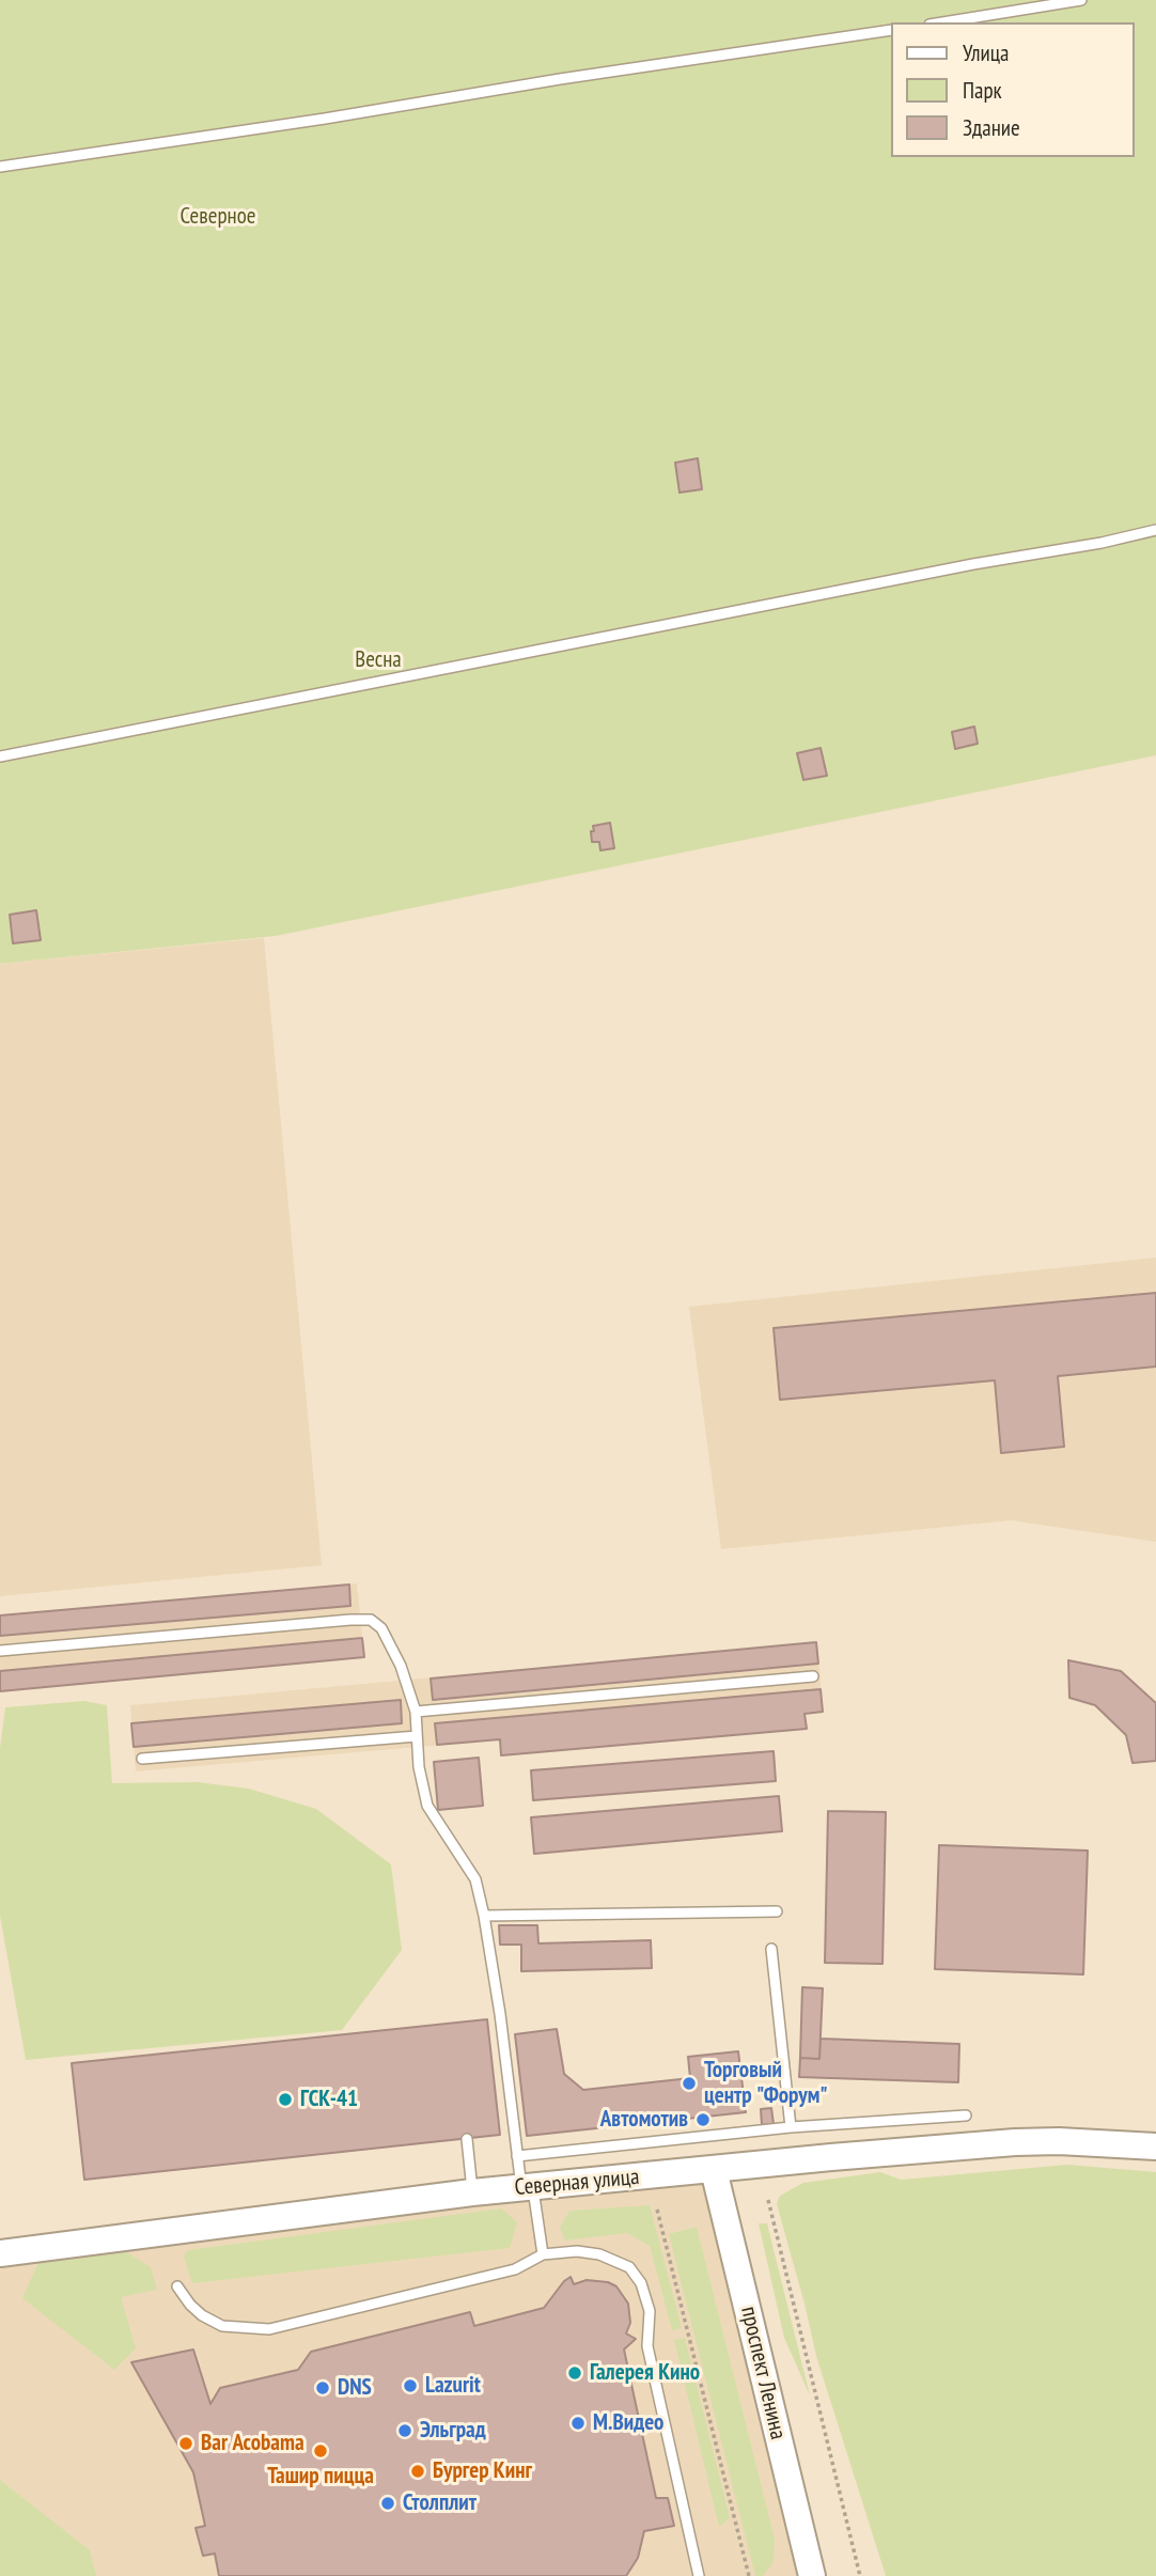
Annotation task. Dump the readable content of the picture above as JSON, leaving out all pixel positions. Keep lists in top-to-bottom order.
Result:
{
  "streets": {
    "main road": ["Северная улица", "проспект Ленина"]
  },
  "crossings": [
    ["Северная улица", "проспект Ленина"]
  ],
  "parks": ["Северное", "Весна"],
  "places": [
    "Торговый центр \"Форум\"",
    "ГСК-41",
    "Автомотив",
    "Галерея Кино",
    "Lazurit",
    "DNS",
    "М.Видео",
    "Эльград",
    "Bar Acobama",
    "Ташир пицца",
    "Бургер Кинг",
    "Столплит"
  ],
  "legend": ["Улица", "Парк", "Здание"]
}
